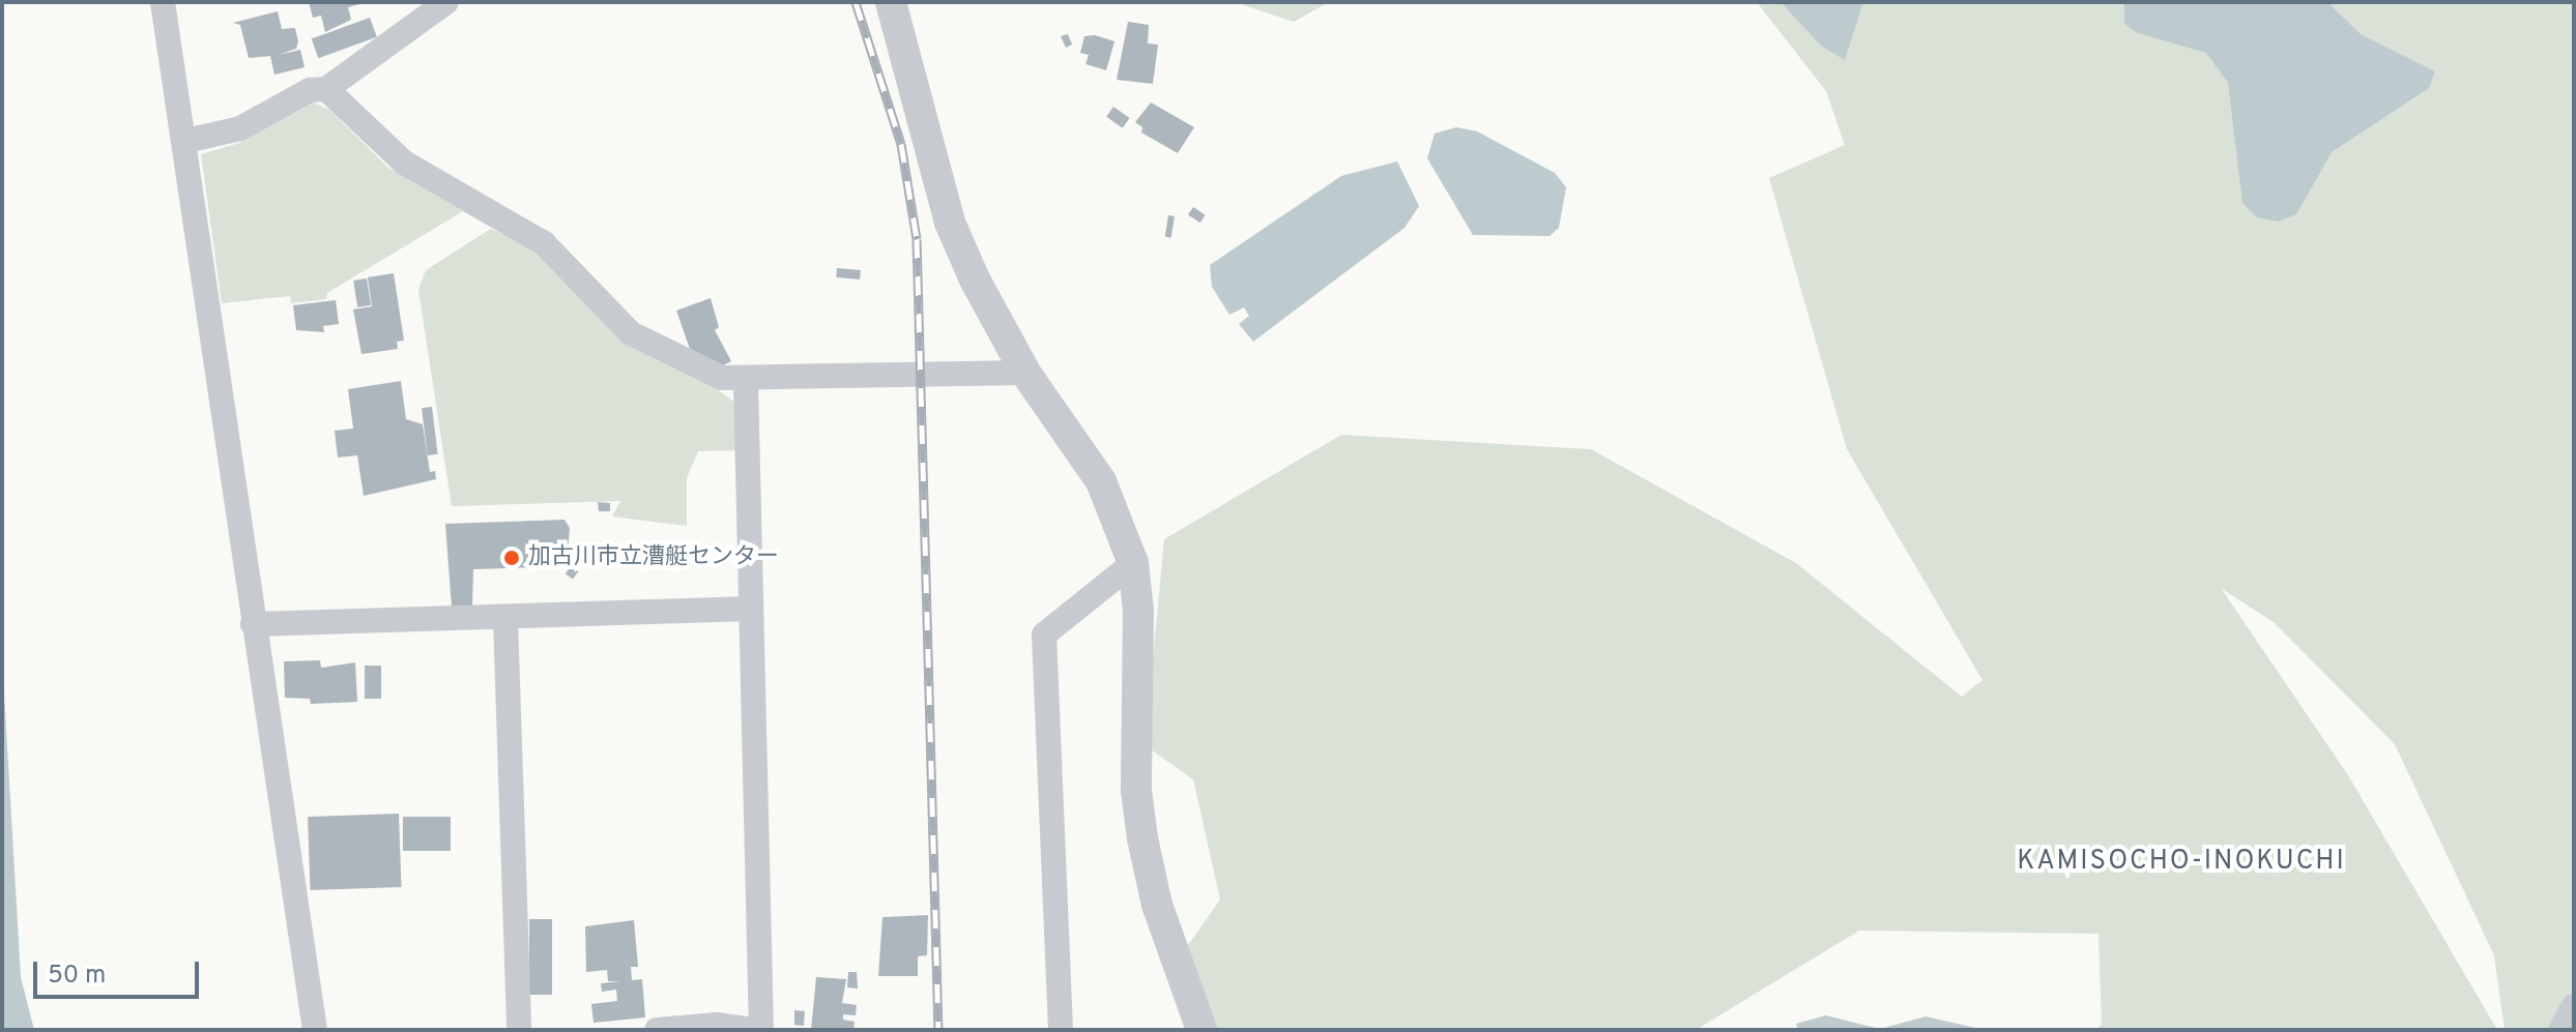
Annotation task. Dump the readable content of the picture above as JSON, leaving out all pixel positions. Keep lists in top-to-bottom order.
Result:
{
  "districts": ["KAMISOCHO-INOKUCHI"],
  "places": ["加古川市立漕艇センター"],
  "scale_bar": "50 m"
}
